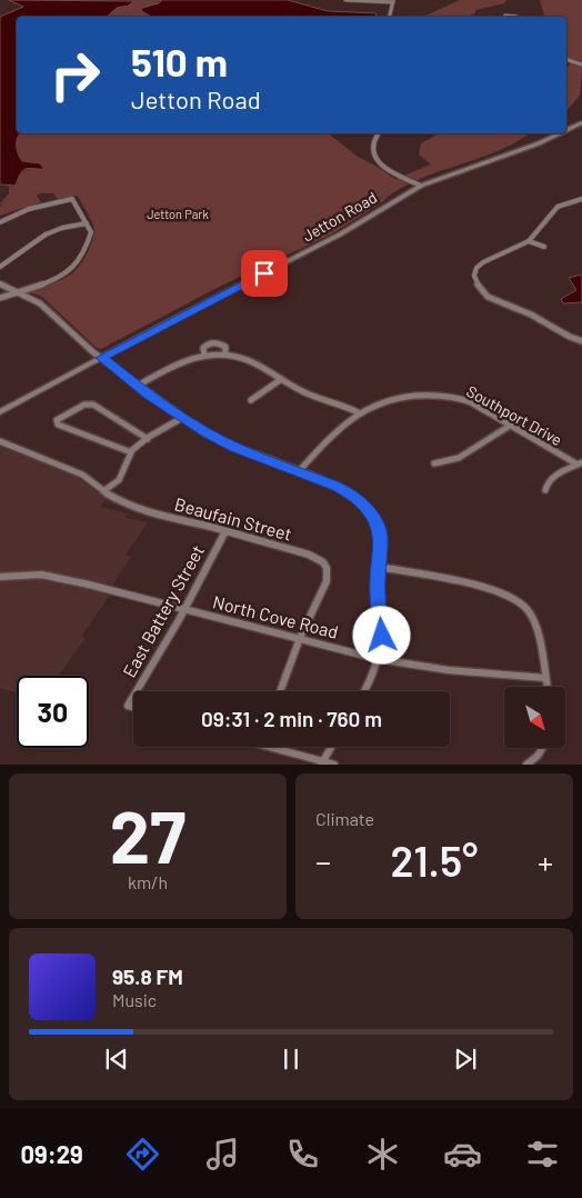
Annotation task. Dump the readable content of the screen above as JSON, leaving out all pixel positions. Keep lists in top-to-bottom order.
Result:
{
  "streets": {
    "street": [
      "Jetton Road",
      "Southport Drive",
      "Beaufain Street",
      "East Battery Street",
      "North Cove Road"
    ]
  },
  "crossings": [
    ["Beaufain Street", "East Battery Street"],
    ["Beaufain Street", "North Cove Road"],
    ["East Battery Street", "North Cove Road"]
  ],
  "parks": ["Jetton Park"],
  "north": "bottom right",
  "page": {
    "turn": ["510 m", "Jetton Road"],
    "limit": "30",
    "trip": "09:31 · 2 min · 760 m",
    "tile": [
      ["27", "km/h"],
      "Climate"
    ],
    "heat": ["−", "21.5°", "+"],
    "song": ["95.8 FM", "Music"],
    "tabs": "09:29"
  }
}
